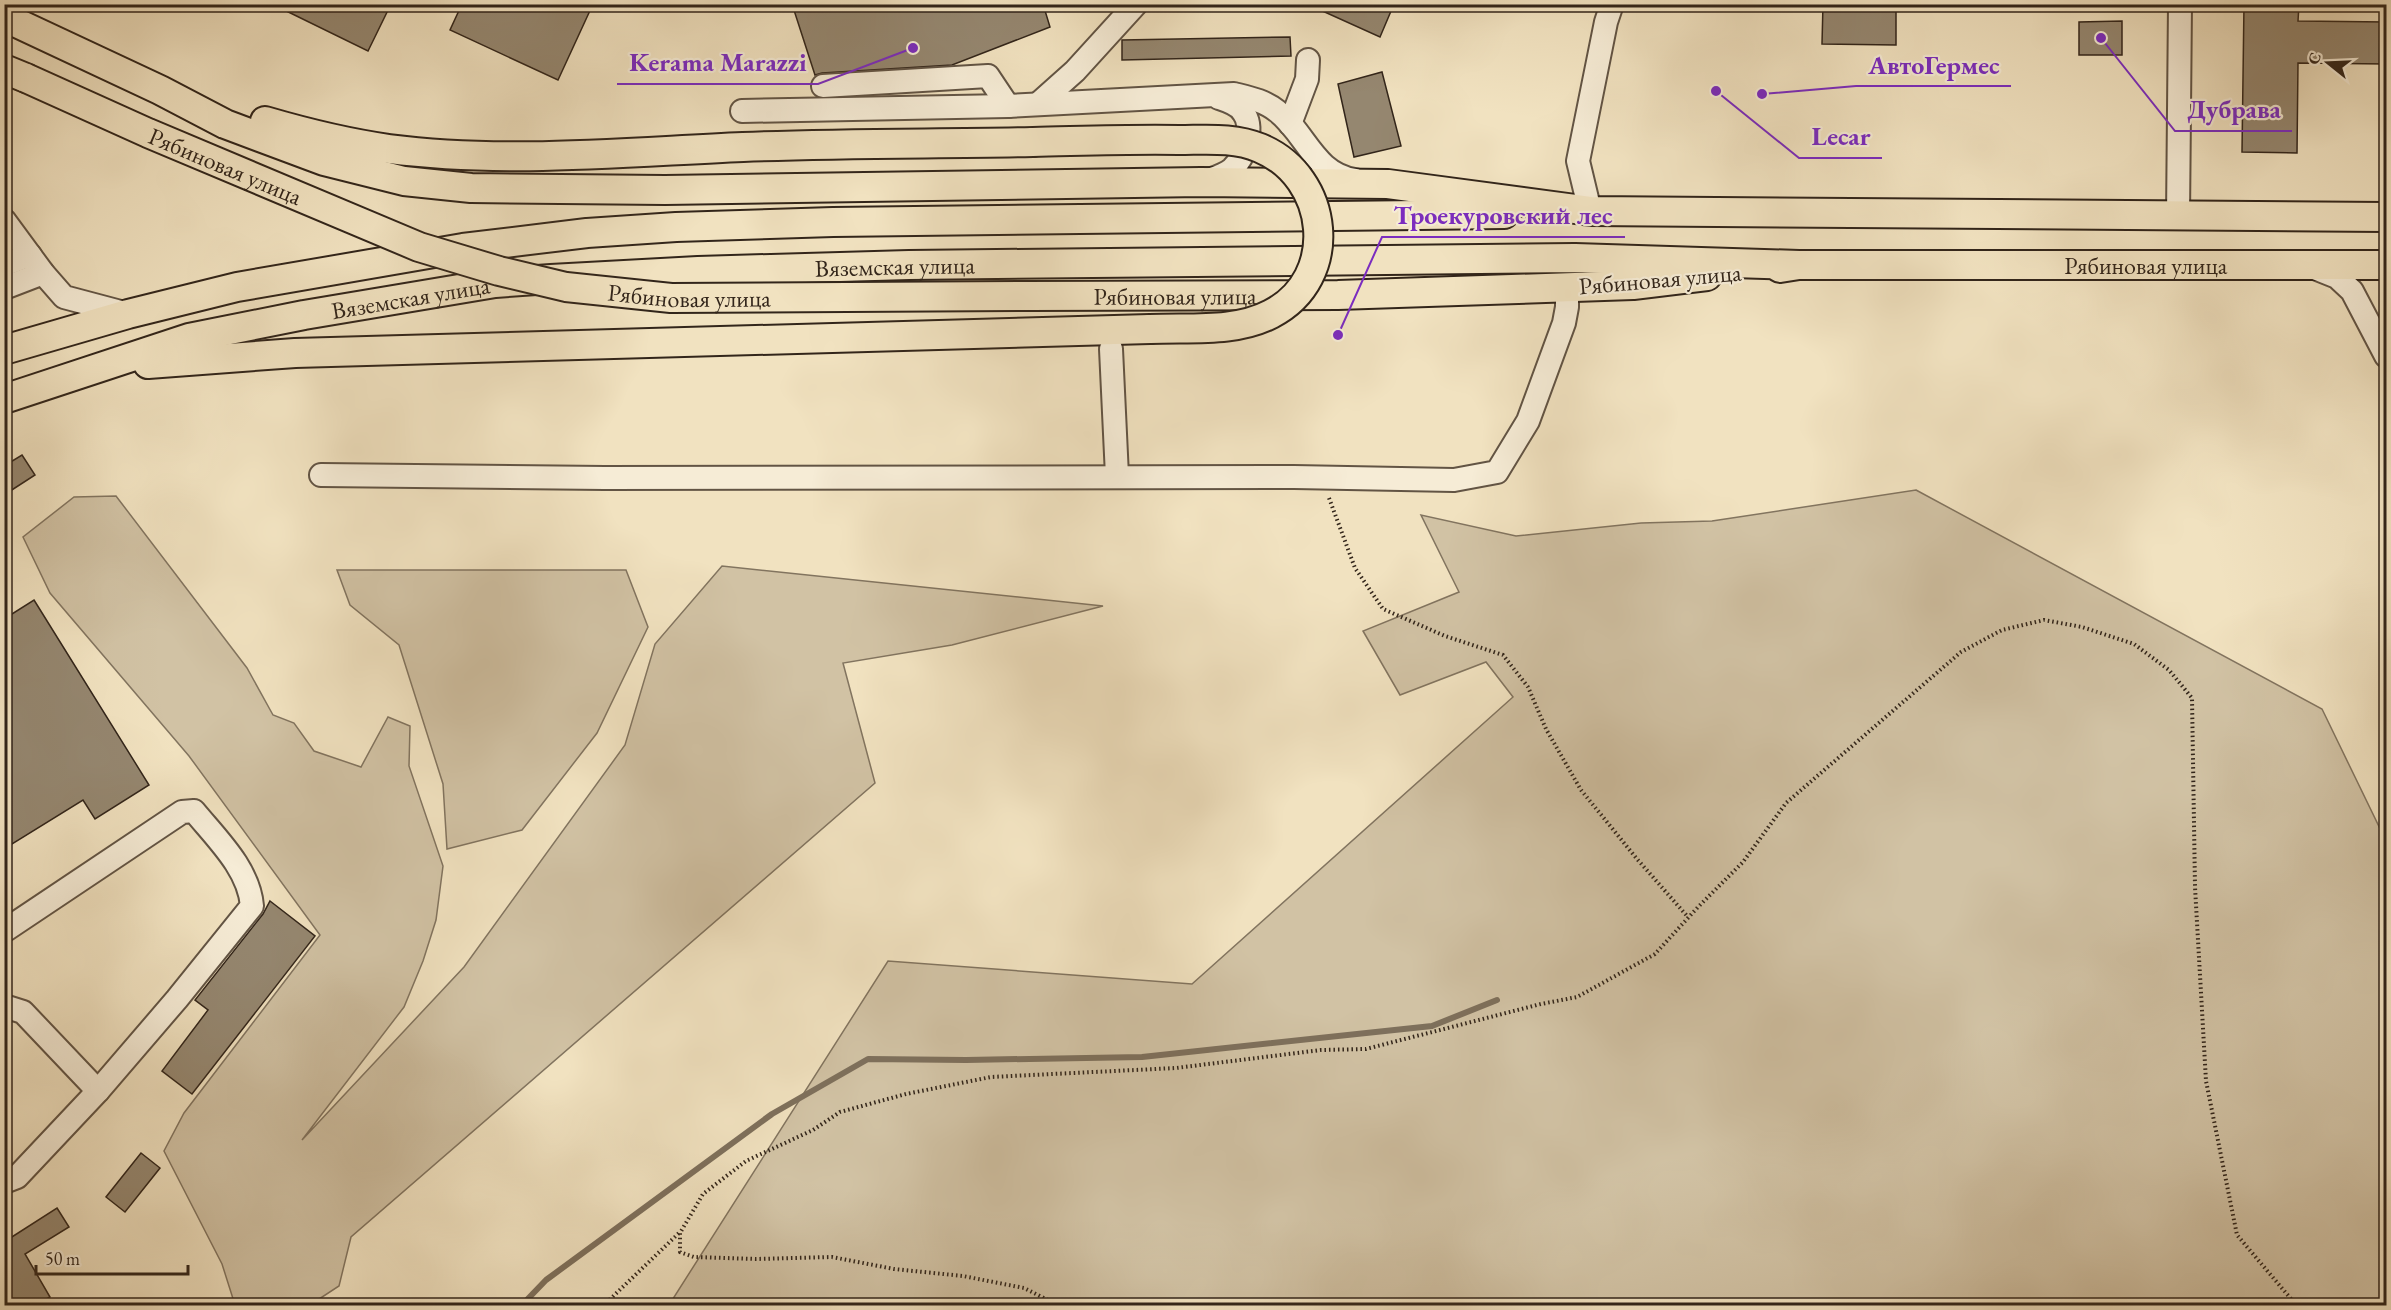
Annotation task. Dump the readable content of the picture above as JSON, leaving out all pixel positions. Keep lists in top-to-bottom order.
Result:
{
  "streets": {
    "main road": ["Рябиновая улица", "Вяземская улица"]
  },
  "crossings": [
    ["Рябиновая улица", "Вяземская улица"]
  ],
  "places": [
    "Дубрава",
    "Kerama Marazzi",
    "Lecar",
    "АвтоГермес",
    "Троекуровский лес"
  ],
  "scale_bar": "50 m",
  "north": "left"
}
